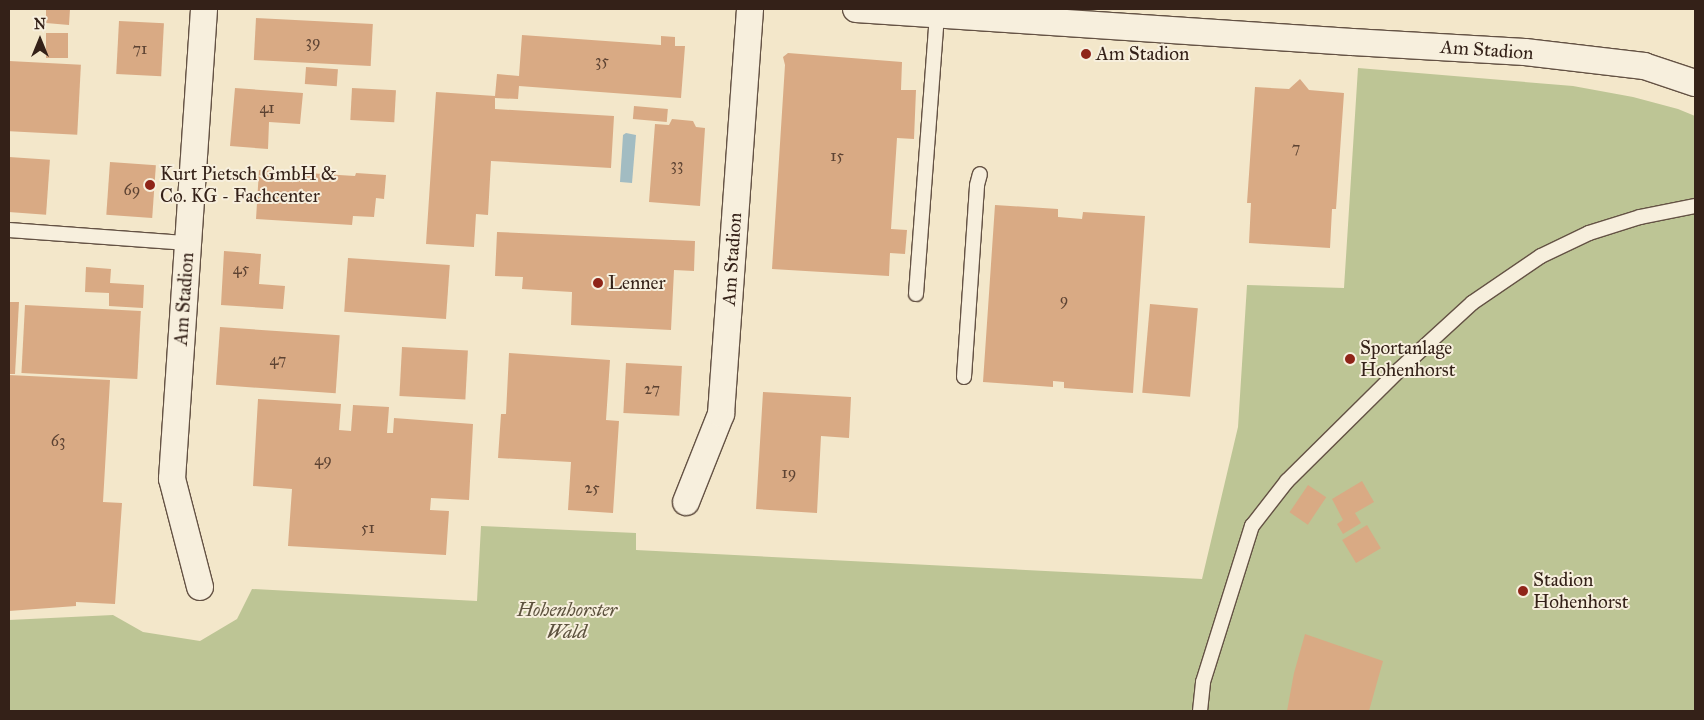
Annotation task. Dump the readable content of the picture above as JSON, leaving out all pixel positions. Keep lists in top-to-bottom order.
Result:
{
  "streets": {
    "street": ["Am Stadion"]
  },
  "parks": ["Hohenhorster Wald"],
  "places": [
    "Am Stadion",
    "Kurt Pietsch GmbH & Co. KG - Fachcenter",
    "Lenner",
    "Sportanlage Hohenhorst",
    "Stadion Hohenhorst"
  ],
  "house_numbers": [
    "39",
    "71",
    "35",
    "41",
    "7",
    "15",
    "33",
    "69",
    "45",
    "9",
    "47",
    "27",
    "63",
    "49",
    "19",
    "25",
    "51"
  ],
  "north": "top"
}
